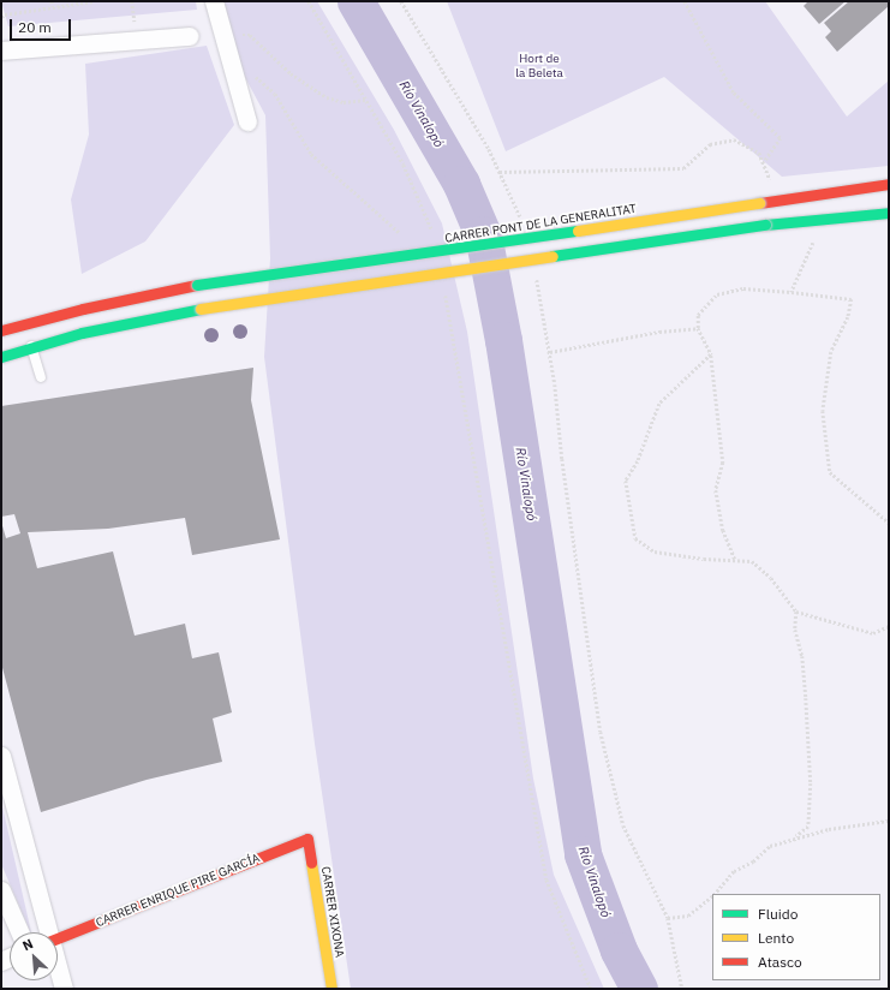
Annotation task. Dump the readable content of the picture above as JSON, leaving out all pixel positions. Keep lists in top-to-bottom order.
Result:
{
  "streets": {
    "main road": ["CARRER PONT DE LA GENERALITAT", "CARRER ENRIQUE PIRE GARCÍA", "CARRER XIXONA"]
  },
  "crossings": [
    ["CARRER ENRIQUE PIRE GARCÍA", "CARRER XIXONA"]
  ],
  "water": ["Río Vinalopó"],
  "parks": ["Hort de la Beleta"],
  "legend": ["Fluido", "Lento", "Atasco"],
  "scale_bar": "20 m",
  "north": "top left"
}
